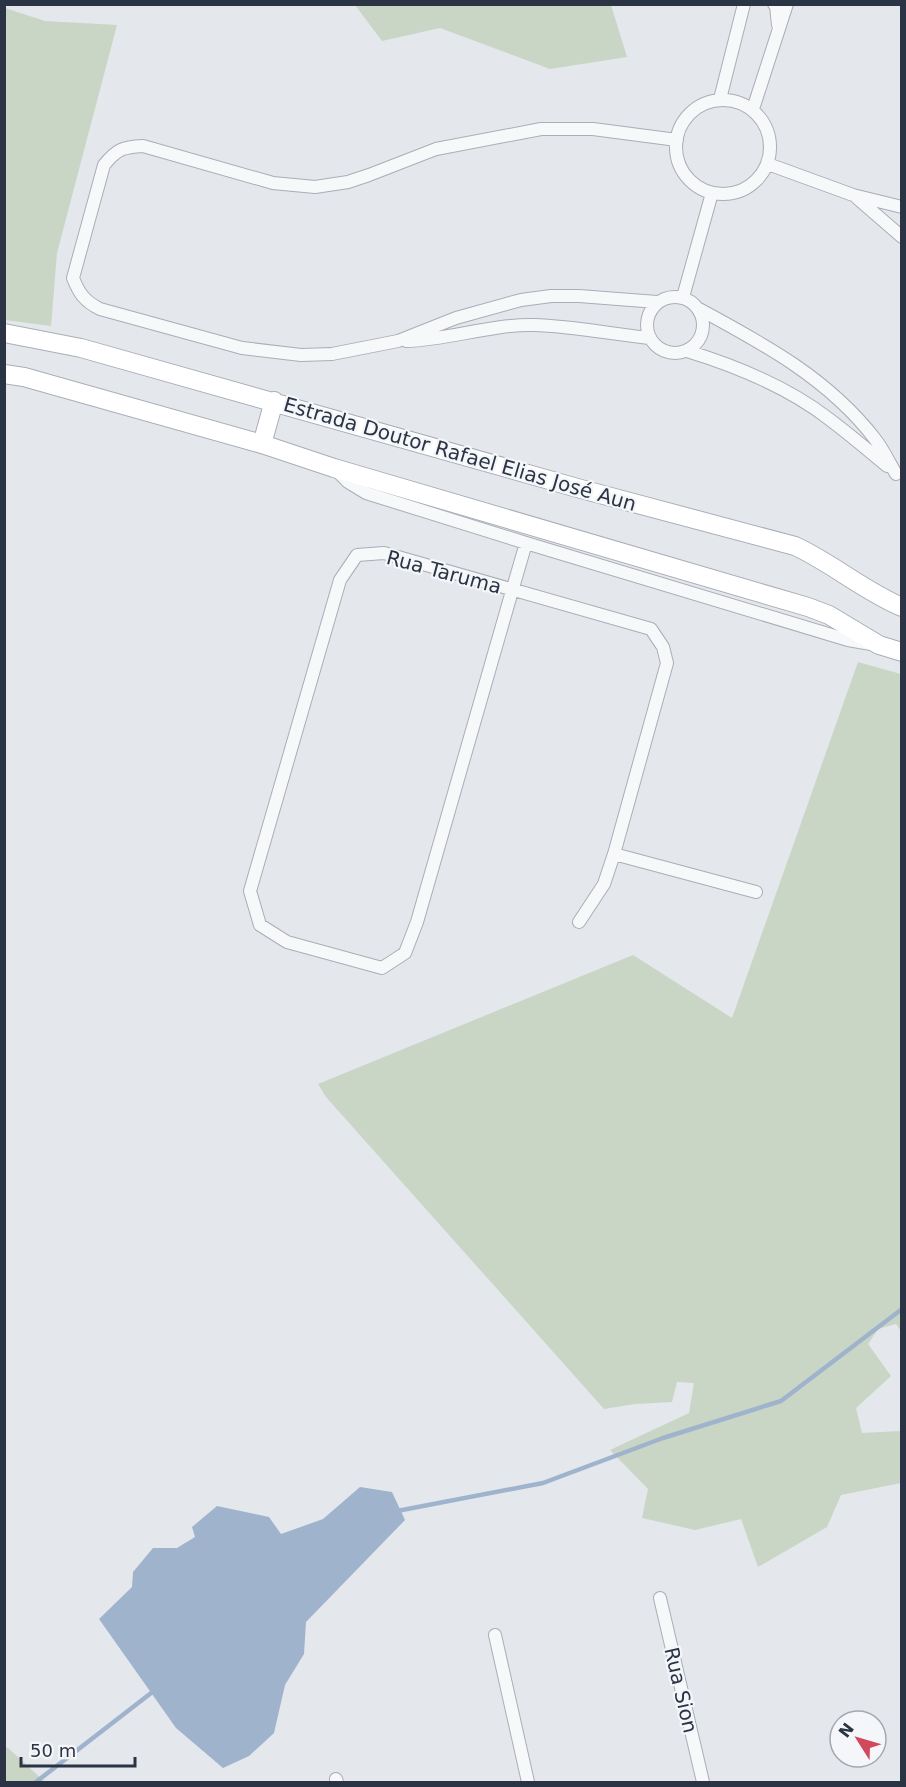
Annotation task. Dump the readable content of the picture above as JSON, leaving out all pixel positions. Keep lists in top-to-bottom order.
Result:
{
  "streets": {
    "main road": ["Estrada Doutor Rafael Elias José Aun"],
    "street": ["Rua Taruma", "Rua Sion"]
  },
  "scale_bar": "50 m",
  "north": "top left"
}
